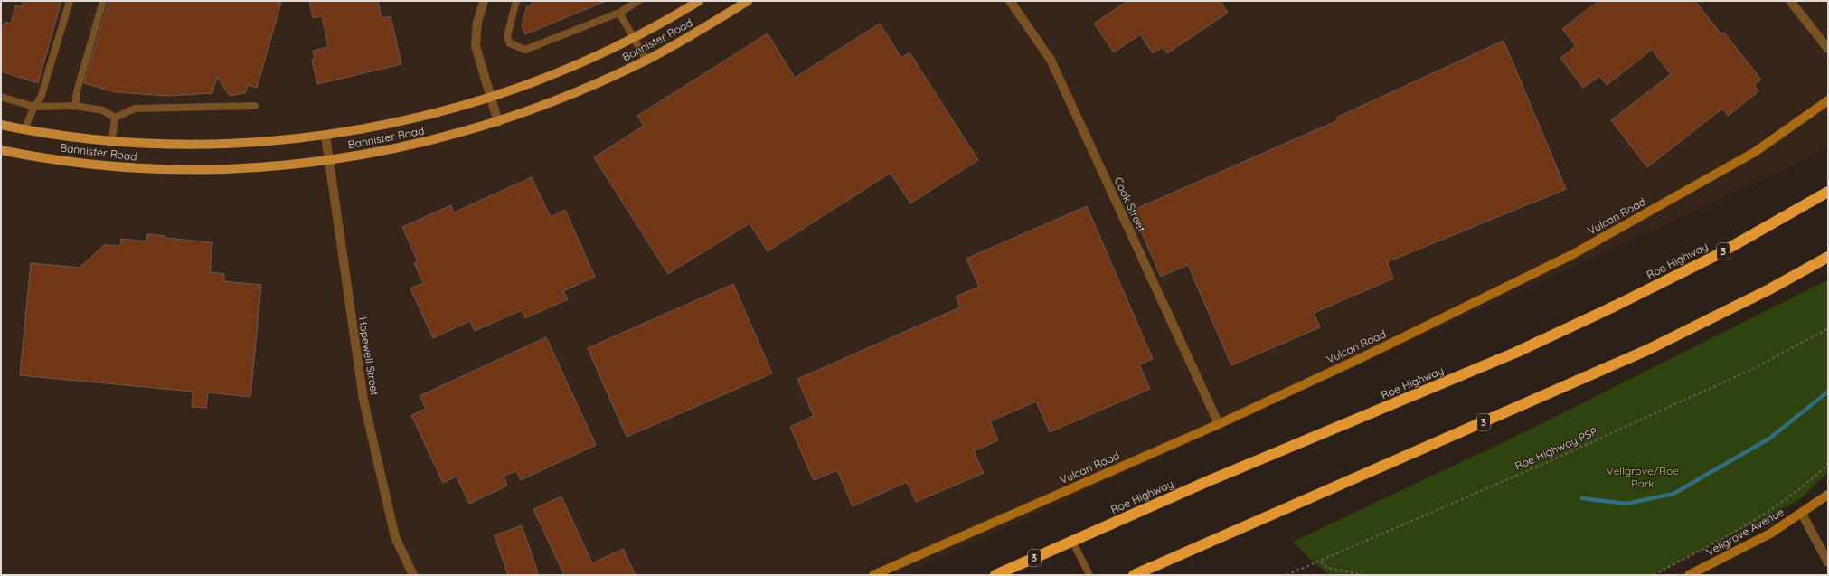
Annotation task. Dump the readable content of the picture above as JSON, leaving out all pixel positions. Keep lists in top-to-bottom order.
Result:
{
  "streets": {
    "highway": ["3", "Roe Highway"],
    "main road": ["Bannister Road"],
    "street": [
      "Cook Street",
      "Vulcan Road",
      "Hopewell Street",
      "Vellgrove Avenue"
    ],
    "path": ["Roe Highway PSP"]
  },
  "crossings": [
    ["Bannister Road", "Hopewell Street"],
    ["Cook Street", "Vulcan Road"]
  ],
  "parks": ["Vellgrove/Roe Park"]
}
